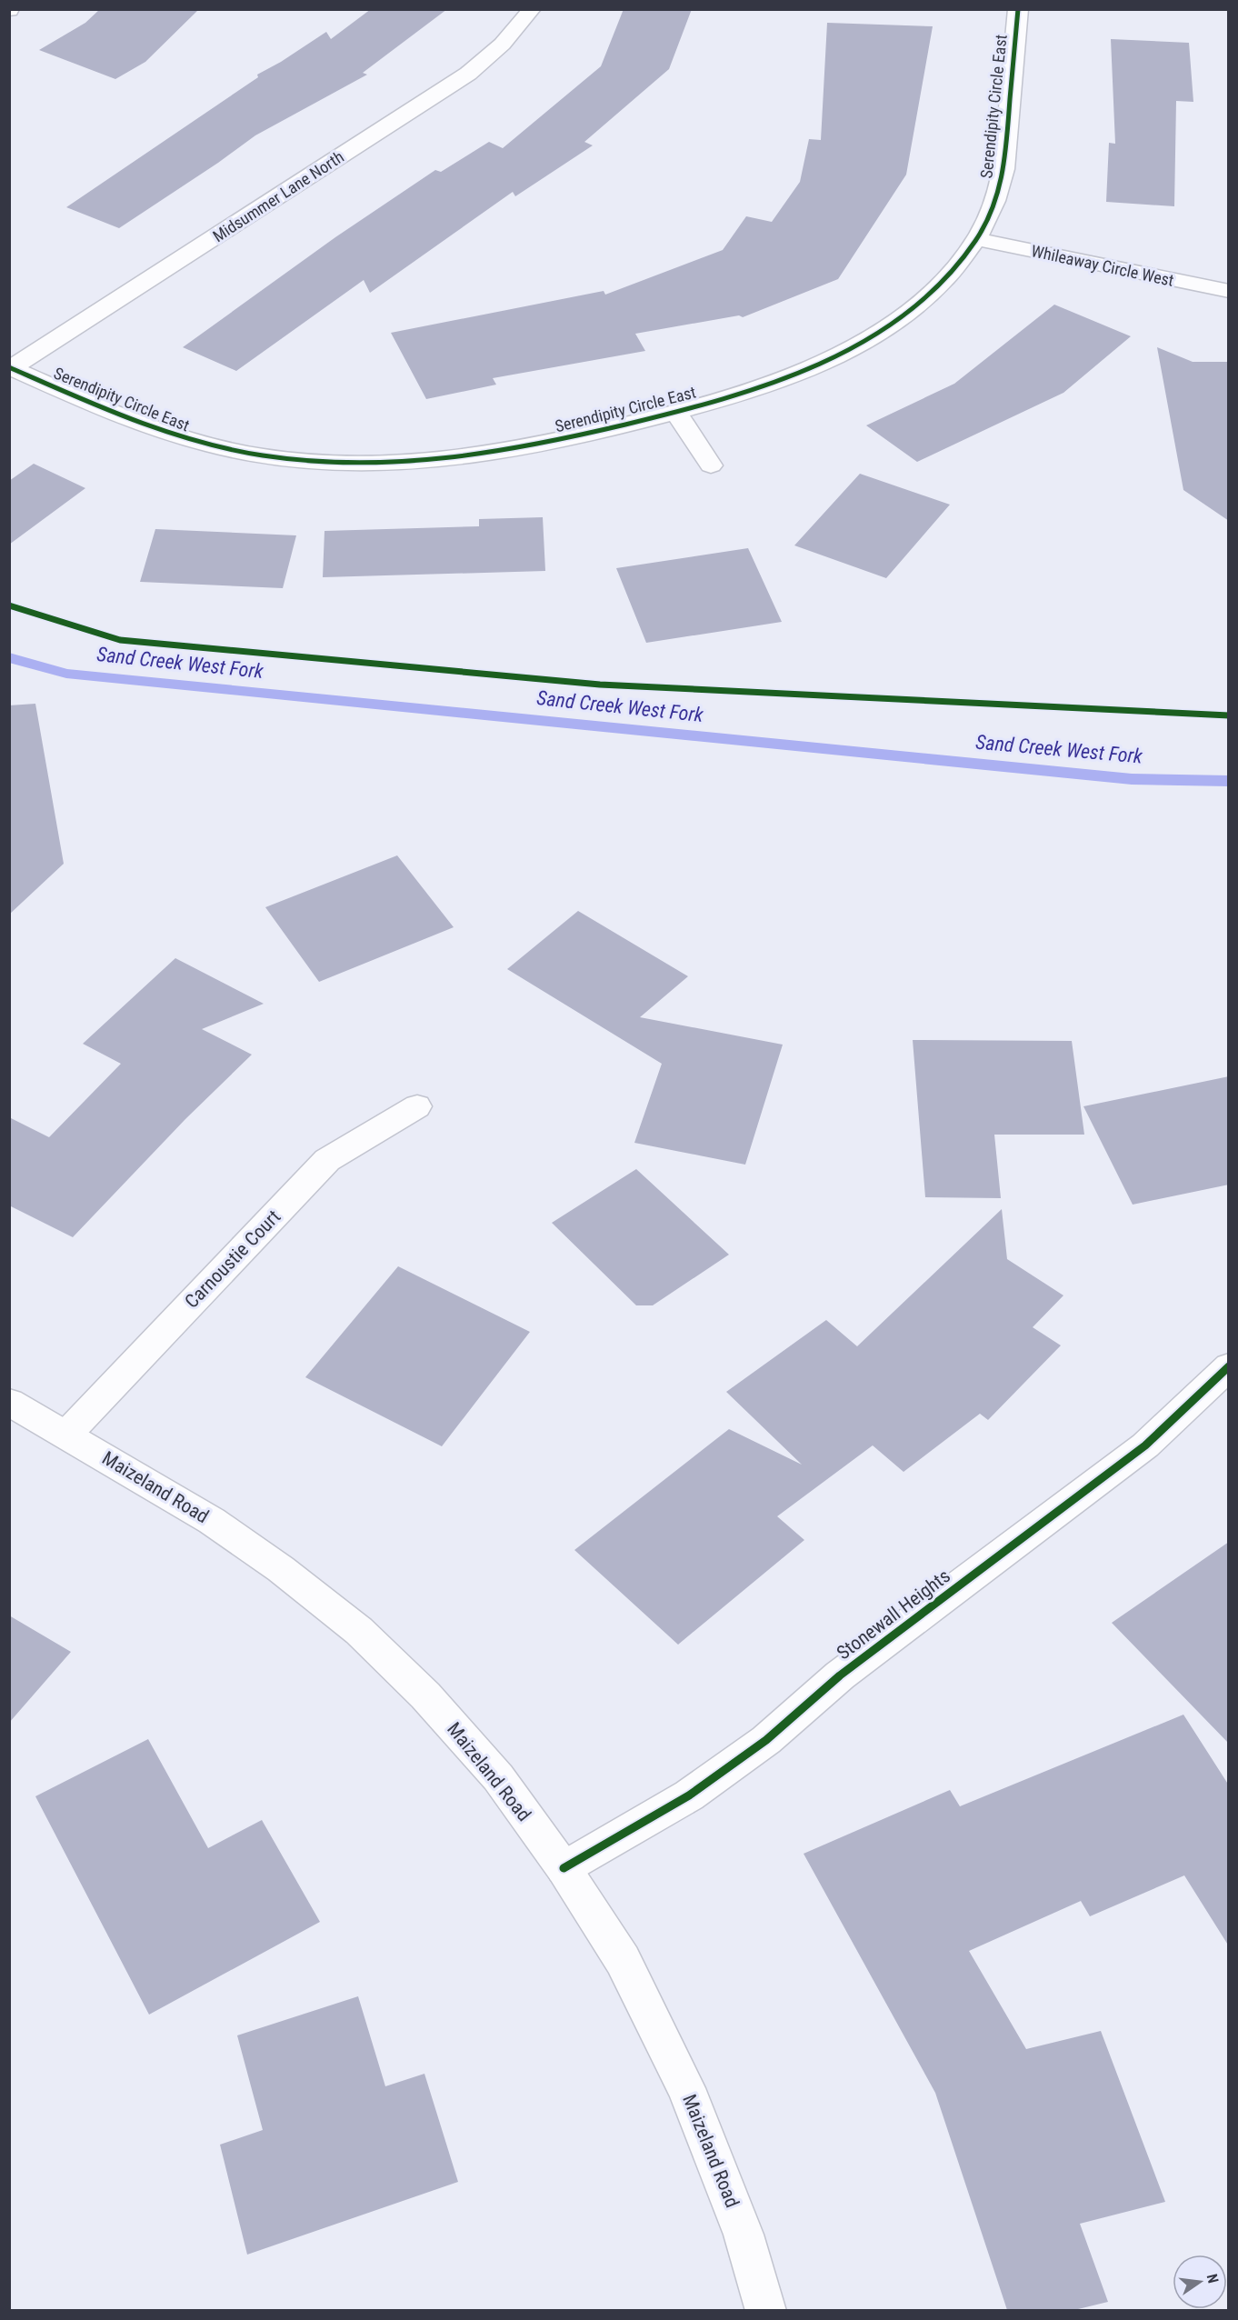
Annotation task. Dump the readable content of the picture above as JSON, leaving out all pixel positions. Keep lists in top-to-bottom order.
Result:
{
  "streets": {
    "street": [
      "Serendipity Circle East",
      "Midsummer Lane North",
      "Whileaway Circle West",
      "Carnoustie Court",
      "Maizeland Road",
      "Stonewall Heights"
    ]
  },
  "crossings": [
    ["Serendipity Circle East", "Midsummer Lane North"],
    ["Serendipity Circle East", "Whileaway Circle West"],
    ["Carnoustie Court", "Maizeland Road"],
    ["Maizeland Road", "Stonewall Heights"]
  ],
  "water": ["Sand Creek West Fork"],
  "north": "right"
}
